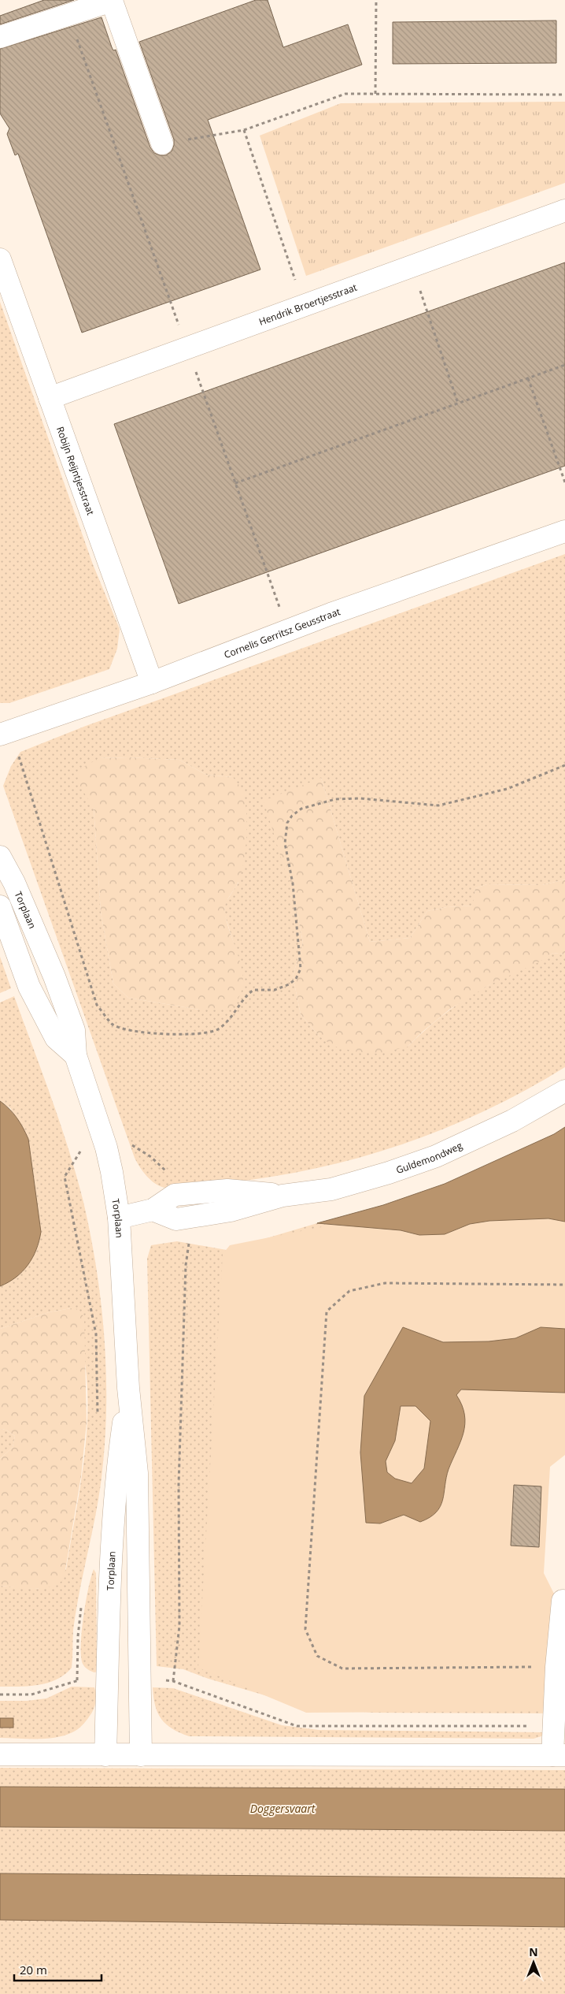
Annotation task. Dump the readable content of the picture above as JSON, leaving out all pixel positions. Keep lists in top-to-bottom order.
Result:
{
  "streets": {
    "street": [
      "Hendrik Broertjesstraat",
      "Robijn Reijntjesstraat",
      "Cornelis Gerritsz Geusstraat",
      "Torplaan",
      "Guldemondweg"
    ]
  },
  "crossings": [
    ["Hendrik Broertjesstraat", "Robijn Reijntjesstraat"],
    ["Robijn Reijntjesstraat", "Cornelis Gerritsz Geusstraat"],
    ["Torplaan", "Guldemondweg"]
  ],
  "water": ["Doggersvaart"],
  "scale_bar": "20 m",
  "north": "top"
}
